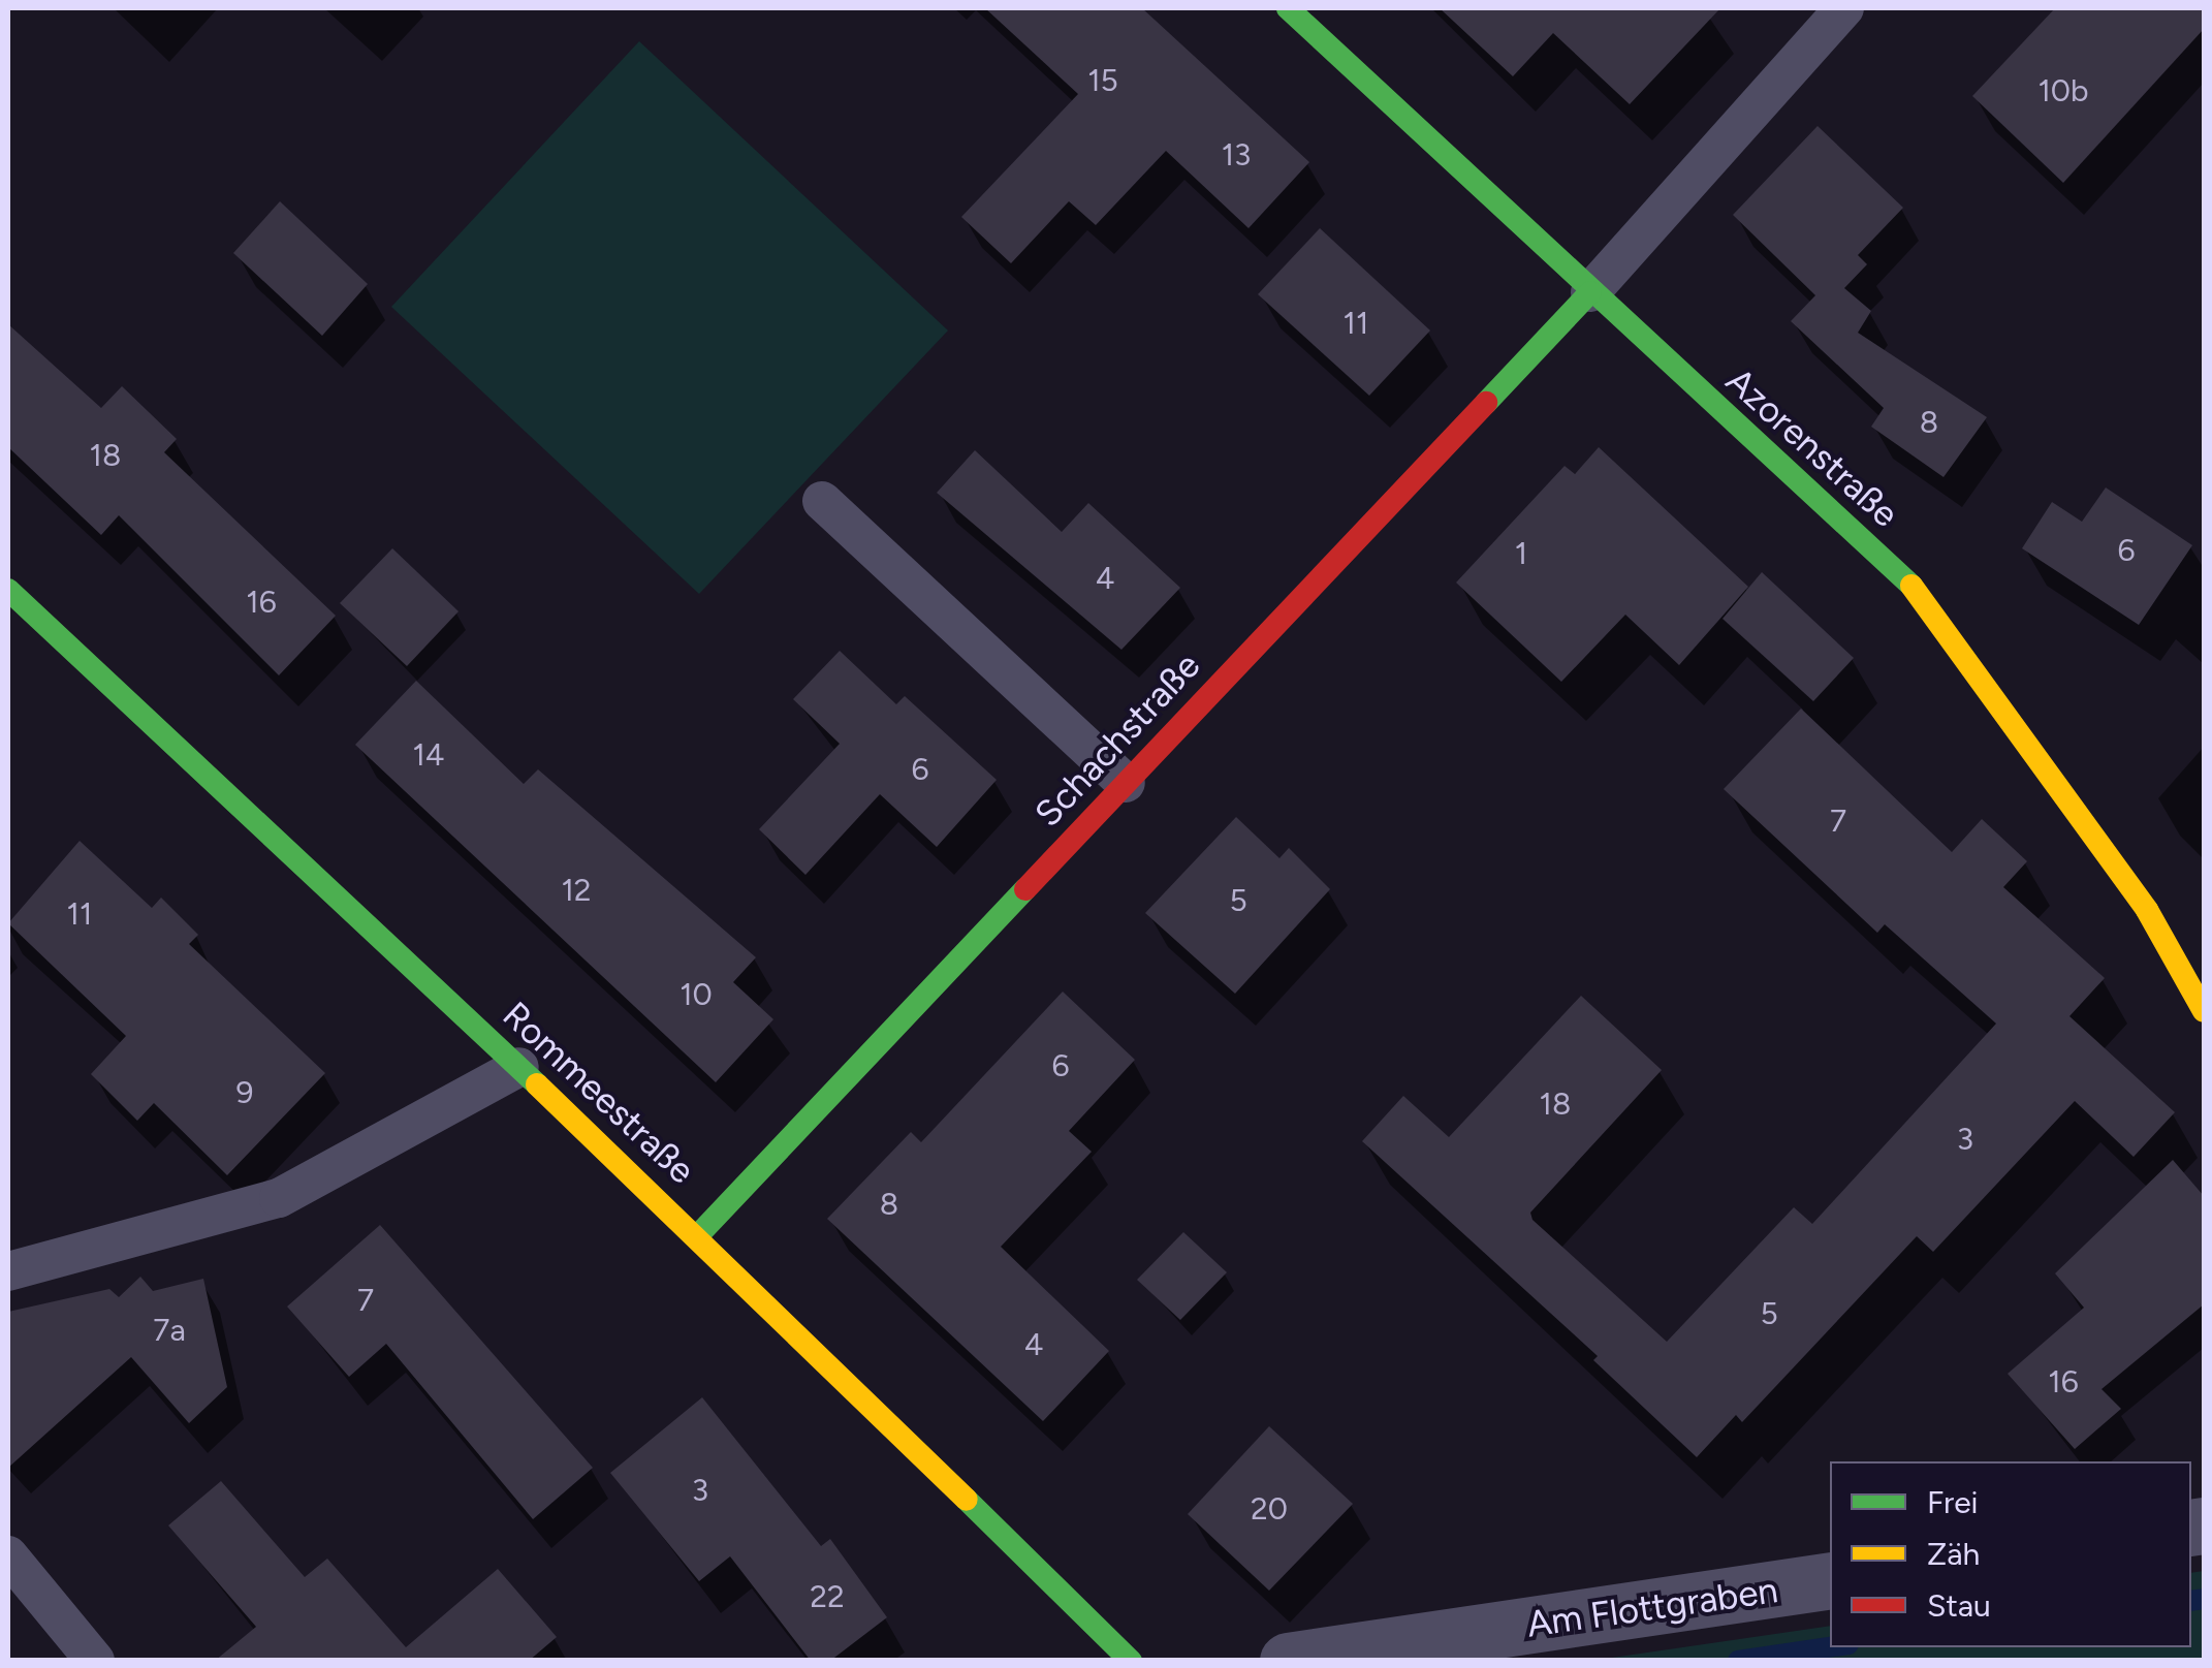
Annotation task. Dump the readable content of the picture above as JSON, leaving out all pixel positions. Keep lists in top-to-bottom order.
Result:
{
  "streets": {
    "street": [
      "Azorenstraße",
      "Schachstraße",
      "Rommeestraße",
      "Am Flottgraben"
    ]
  },
  "crossings": [
    ["Azorenstraße", "Schachstraße"],
    ["Schachstraße", "Rommeestraße"]
  ],
  "house_numbers": [
    "15",
    "10b",
    "13",
    "11",
    "8",
    "18",
    "6",
    "1",
    "4",
    "16",
    "14",
    "6",
    "7",
    "12",
    "5",
    "11",
    "10",
    "6",
    "9",
    "18",
    "3",
    "8",
    "7",
    "5",
    "7a",
    "4",
    "16",
    "3",
    "20",
    "22"
  ],
  "legend": ["Frei", "Zäh", "Stau"]
}
